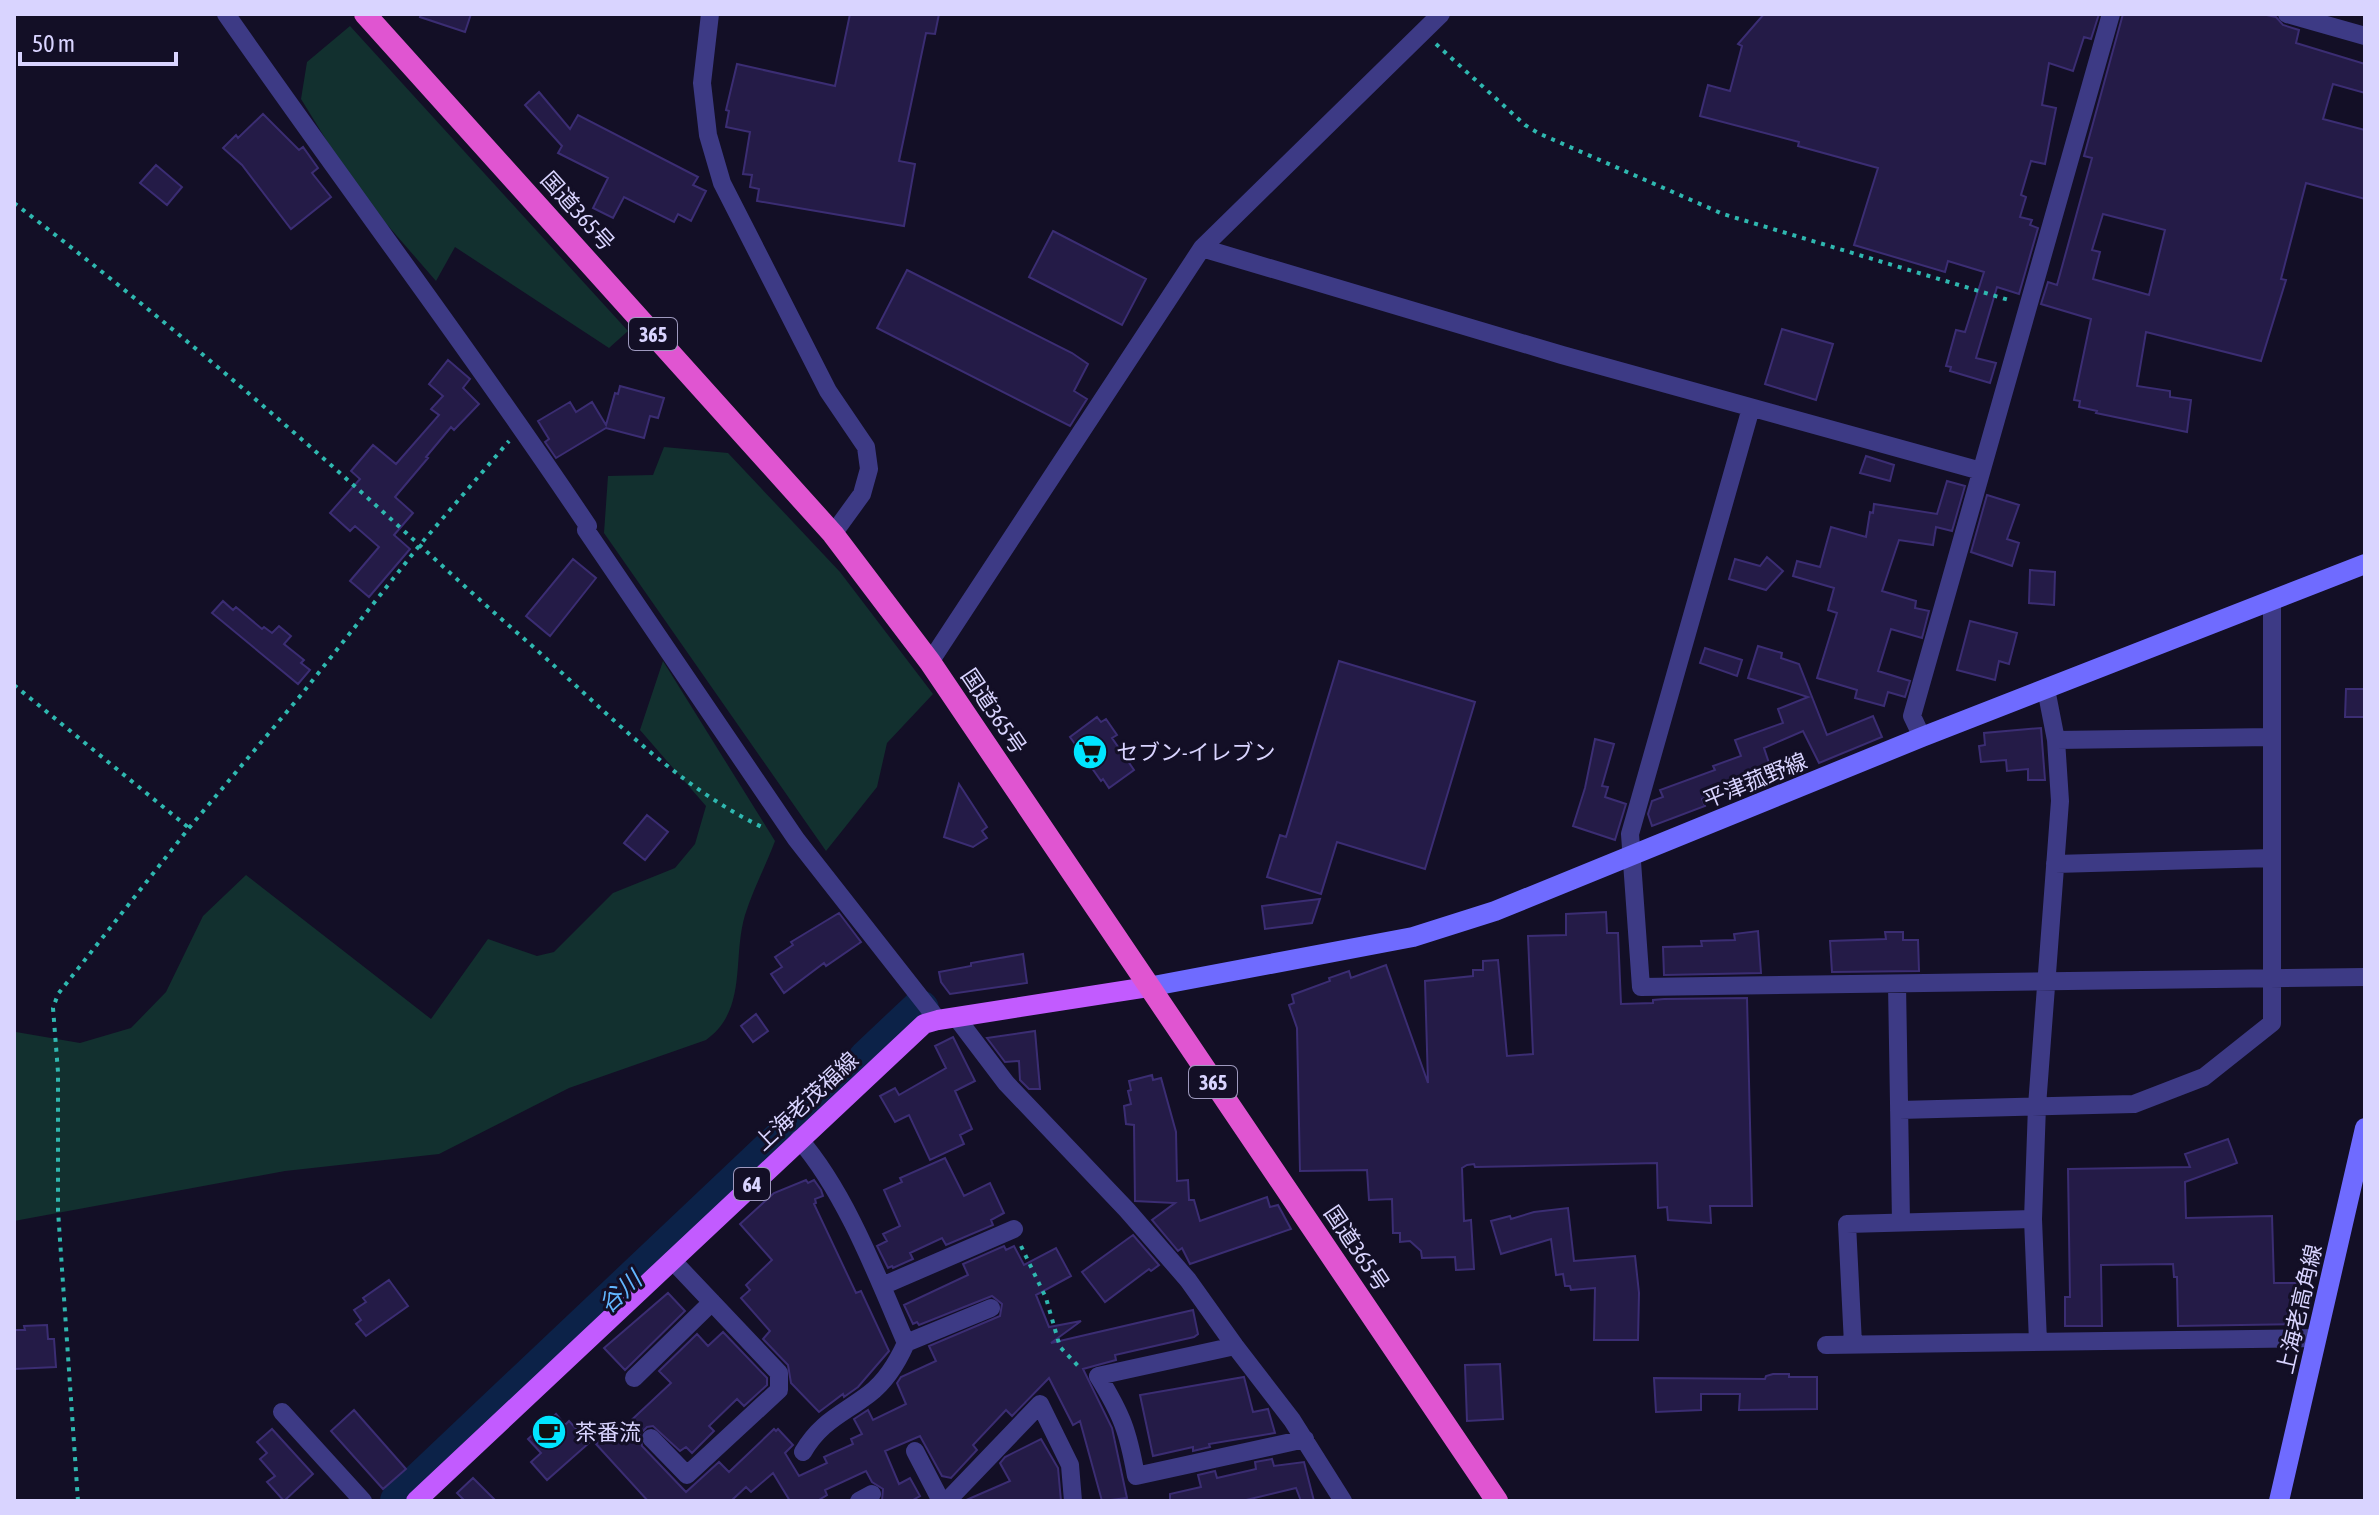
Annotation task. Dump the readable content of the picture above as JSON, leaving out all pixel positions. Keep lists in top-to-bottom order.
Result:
{
  "streets": {
    "highway": ["国道365号", "365"],
    "main road": [
      "平津菰野線",
      "上海老茂福線",
      "64",
      "上海老高角線"
    ]
  },
  "crossings": [
    ["国道365号", "平津菰野線"],
    ["国道365号", "上海老茂福線"],
    ["平津菰野線", "上海老茂福線"]
  ],
  "water": ["谷川"],
  "places": {
    "supermarket": ["セブン-イレブン"],
    "cafe": ["茶番流"]
  },
  "scale_bar": "50 m"
}
